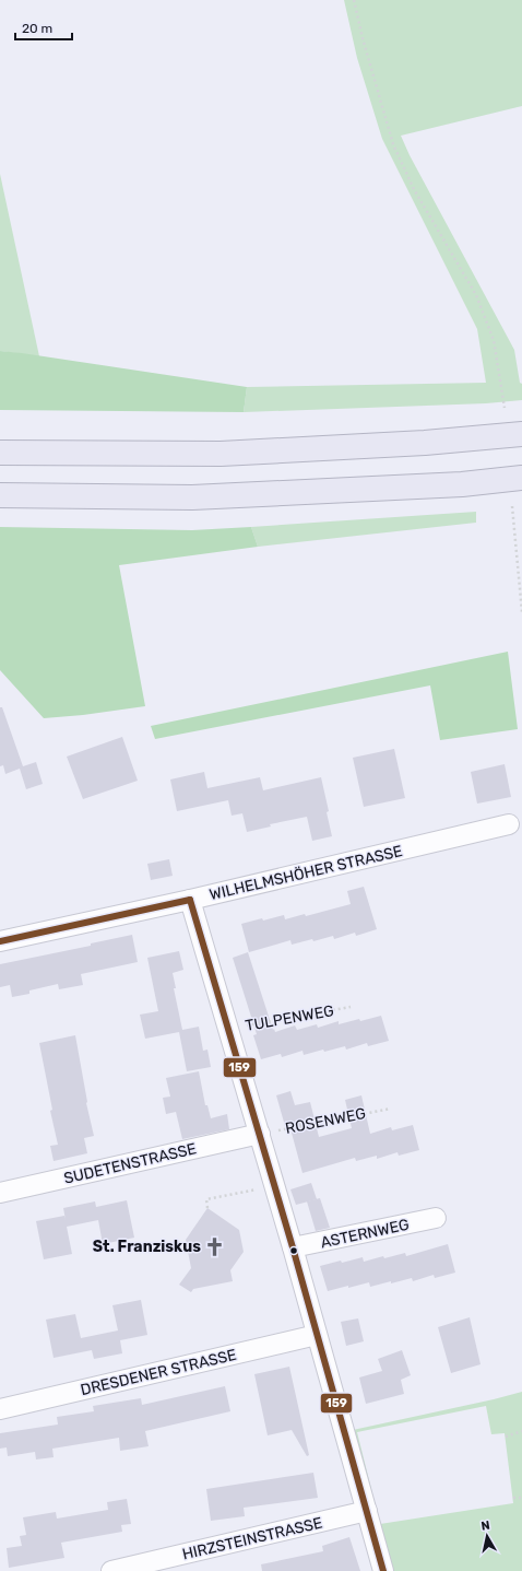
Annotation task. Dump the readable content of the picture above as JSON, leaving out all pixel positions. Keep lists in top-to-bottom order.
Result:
{
  "streets": {
    "street": [
      "WILHELMSHÖHER STRASSE",
      "SUDETENSTRASSE",
      "ASTERNWEG",
      "DRESDENER STRASSE",
      "HIRZSTEINSTRASSE"
    ],
    "path": ["TULPENWEG", "ROSENWEG"]
  },
  "crossings": [
    ["ROSENWEG", "SUDETENSTRASSE"]
  ],
  "places": {
    "church": ["St. Franziskus"]
  },
  "lines": ["transit line 159"],
  "scale_bar": "20 m",
  "north": "top"
}
